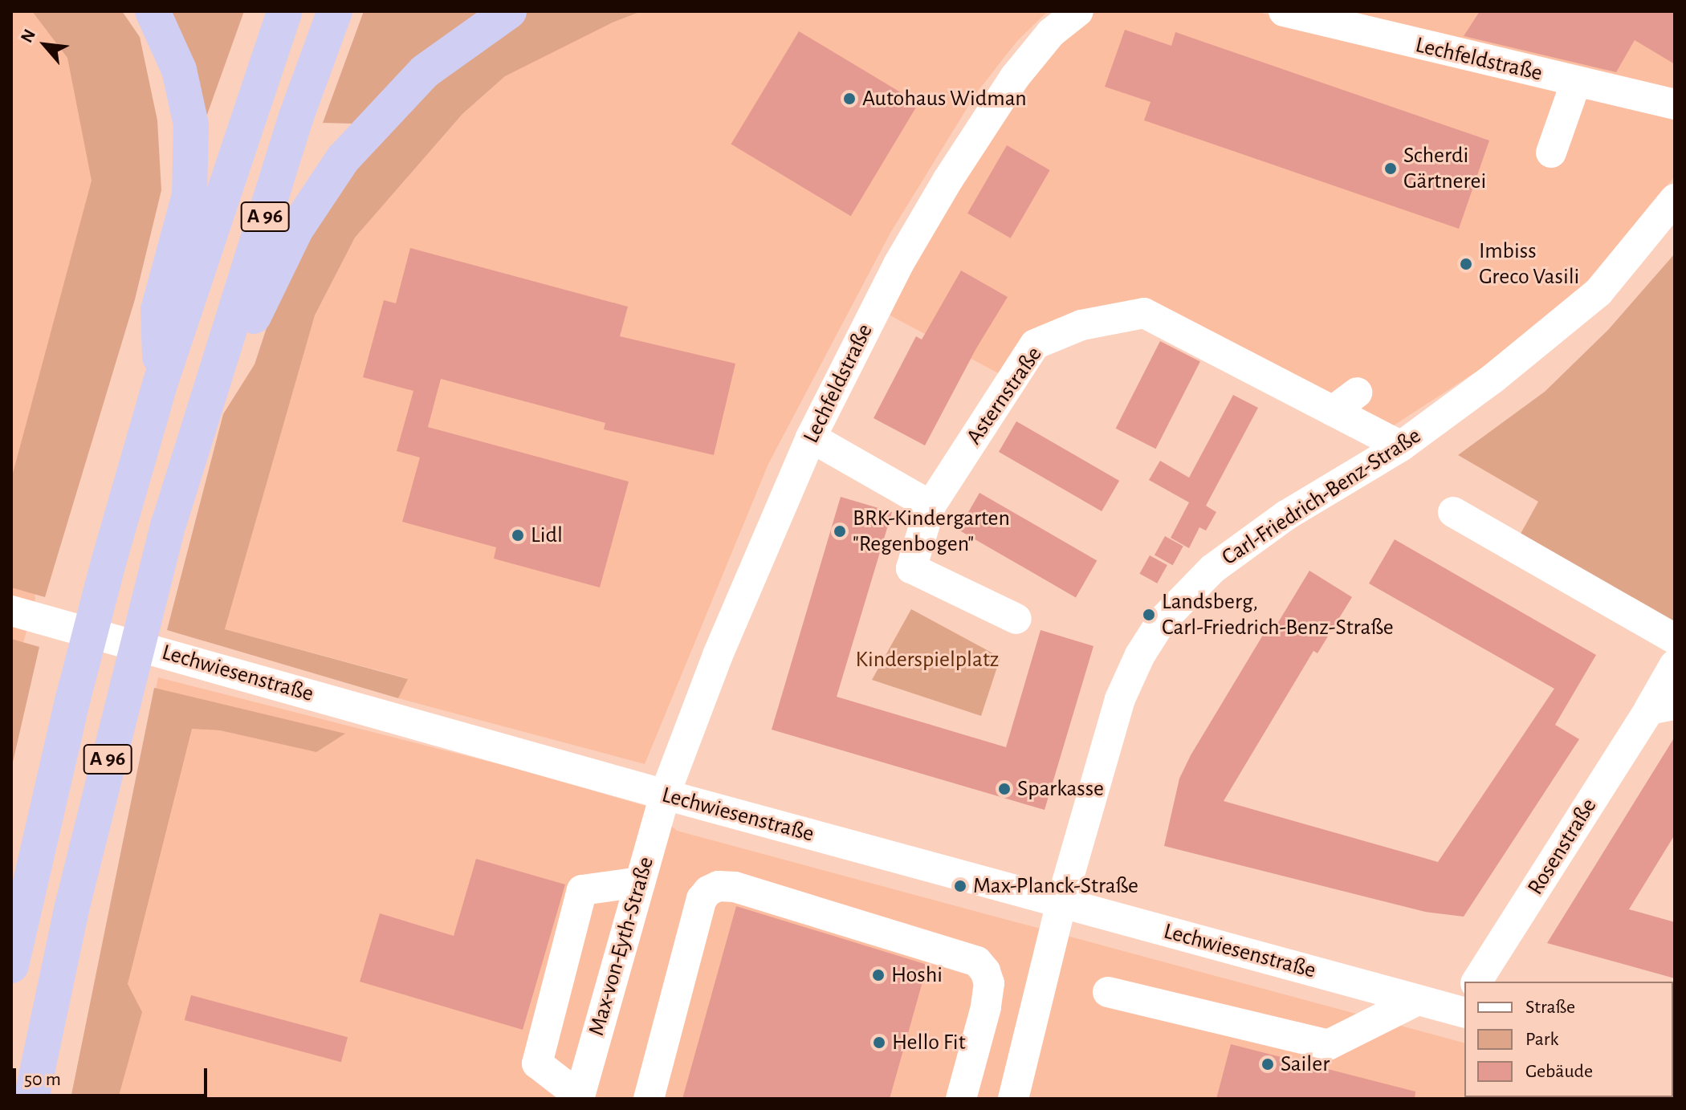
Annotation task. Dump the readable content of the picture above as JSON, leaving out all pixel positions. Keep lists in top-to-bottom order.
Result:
{
  "streets": {
    "highway": ["A 96"],
    "street": [
      "Lechfeldstraße",
      "Asternstraße",
      "Carl-Friedrich-Benz-Straße",
      "Lechwiesenstraße",
      "Rosenstraße",
      "Max-von-Eyth-Straße"
    ]
  },
  "crossings": [
    ["Lechfeldstraße", "Lechwiesenstraße"],
    ["Lechfeldstraße", "Max-von-Eyth-Straße"],
    ["Asternstraße", "Carl-Friedrich-Benz-Straße"],
    ["Carl-Friedrich-Benz-Straße", "Lechwiesenstraße"],
    ["Lechwiesenstraße", "Max-von-Eyth-Straße"]
  ],
  "parks": ["Kinderspielplatz"],
  "places": [
    "Autohaus Widman",
    "Scherdi Gärtnerei",
    "Imbiss Greco Vasili",
    "BRK-Kindergarten \"Regenbogen\"",
    "Lidl",
    "Landsberg, Carl-Friedrich-Benz-Straße",
    "Sparkasse",
    "Max-Planck-Straße",
    "Hoshi",
    "Hello Fit",
    "Sailer"
  ],
  "legend": ["Straße", "Park", "Gebäude"],
  "scale_bar": "50 m",
  "north": "top left"
}
